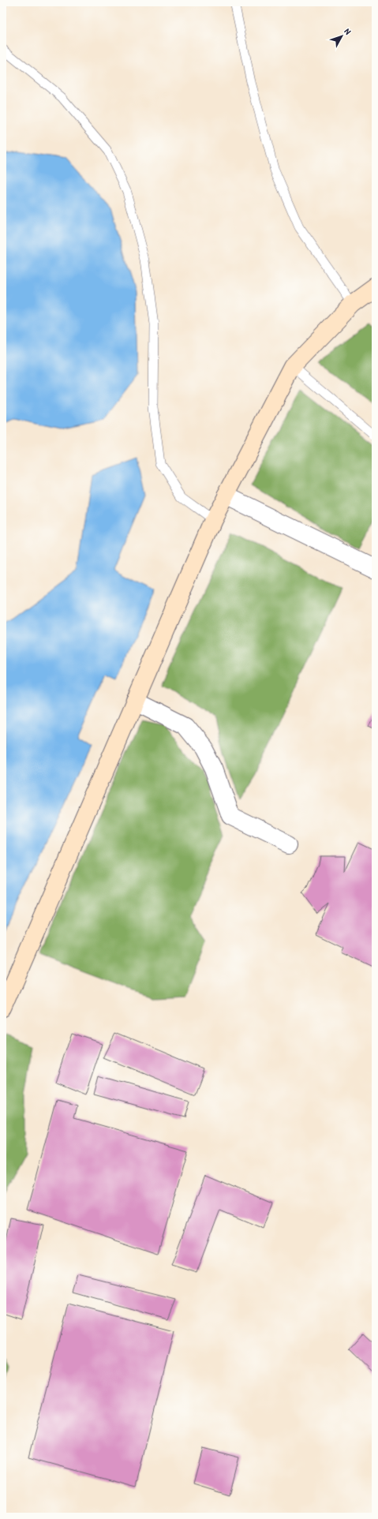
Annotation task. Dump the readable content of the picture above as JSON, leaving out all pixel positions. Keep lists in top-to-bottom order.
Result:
{
  "north": "top right"
}
